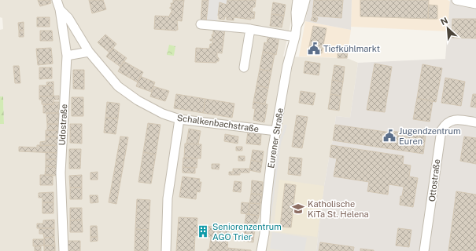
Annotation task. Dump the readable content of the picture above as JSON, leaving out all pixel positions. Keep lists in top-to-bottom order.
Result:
{
  "streets": {
    "street": [
      "Schalkenbachstraße",
      "Udostraße",
      "Eurener Straße",
      "Ottostraße"
    ]
  },
  "crossings": [
    ["Schalkenbachstraße", "Udostraße"],
    ["Schalkenbachstraße", "Eurener Straße"]
  ],
  "places": {
    "public building": ["Tiefkühlmarkt", "Jugendzentrum Euren"],
    "school or university": ["Katholische KiTa St. Helena"],
    "building": ["Seniorenzentrum AGO Trier"]
  },
  "north": "top left"
}
